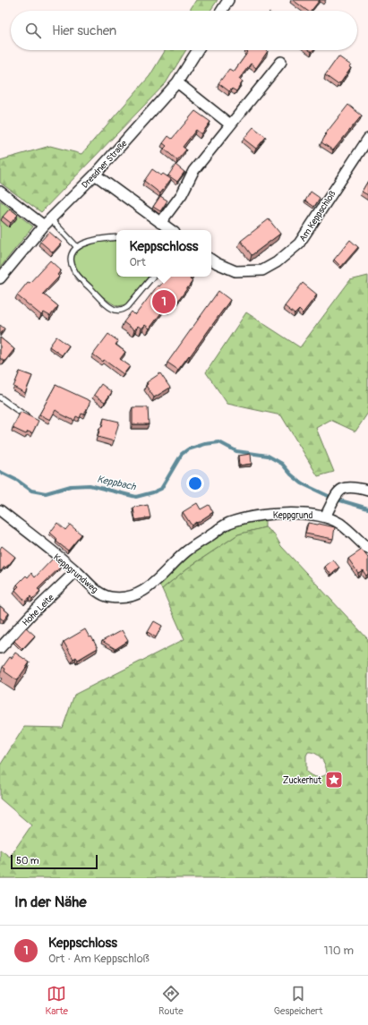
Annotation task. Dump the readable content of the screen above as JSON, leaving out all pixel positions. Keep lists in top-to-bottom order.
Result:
{
  "streets": {
    "street": [
      "Dresdner Straße",
      "Am Keppschloß",
      "Keppgrund",
      "Keppgrundweg",
      "Hohe Leite"
    ]
  },
  "crossings": [
    ["Keppgrund", "Keppgrundweg"],
    ["Keppgrundweg", "Hohe Leite"]
  ],
  "water": ["Keppbach"],
  "places": {
    "place": ["Zuckerhut"]
  },
  "scale_bar": "50 m",
  "page": {
    "search": "Hier suchen",
    "popup": ["Keppschloss", "Ort"],
    "pins": "1",
    "scale": "50 m",
    "heading": "In der Nähe",
    "list": [
      {
        "mark": "1",
        "name": "Keppschloss",
        "note": "Ort · Am Keppschloß",
        "value": "110 m"
      }
    ],
    "nav": ["Karte", "Route", "Gespeichert"]
  }
}
